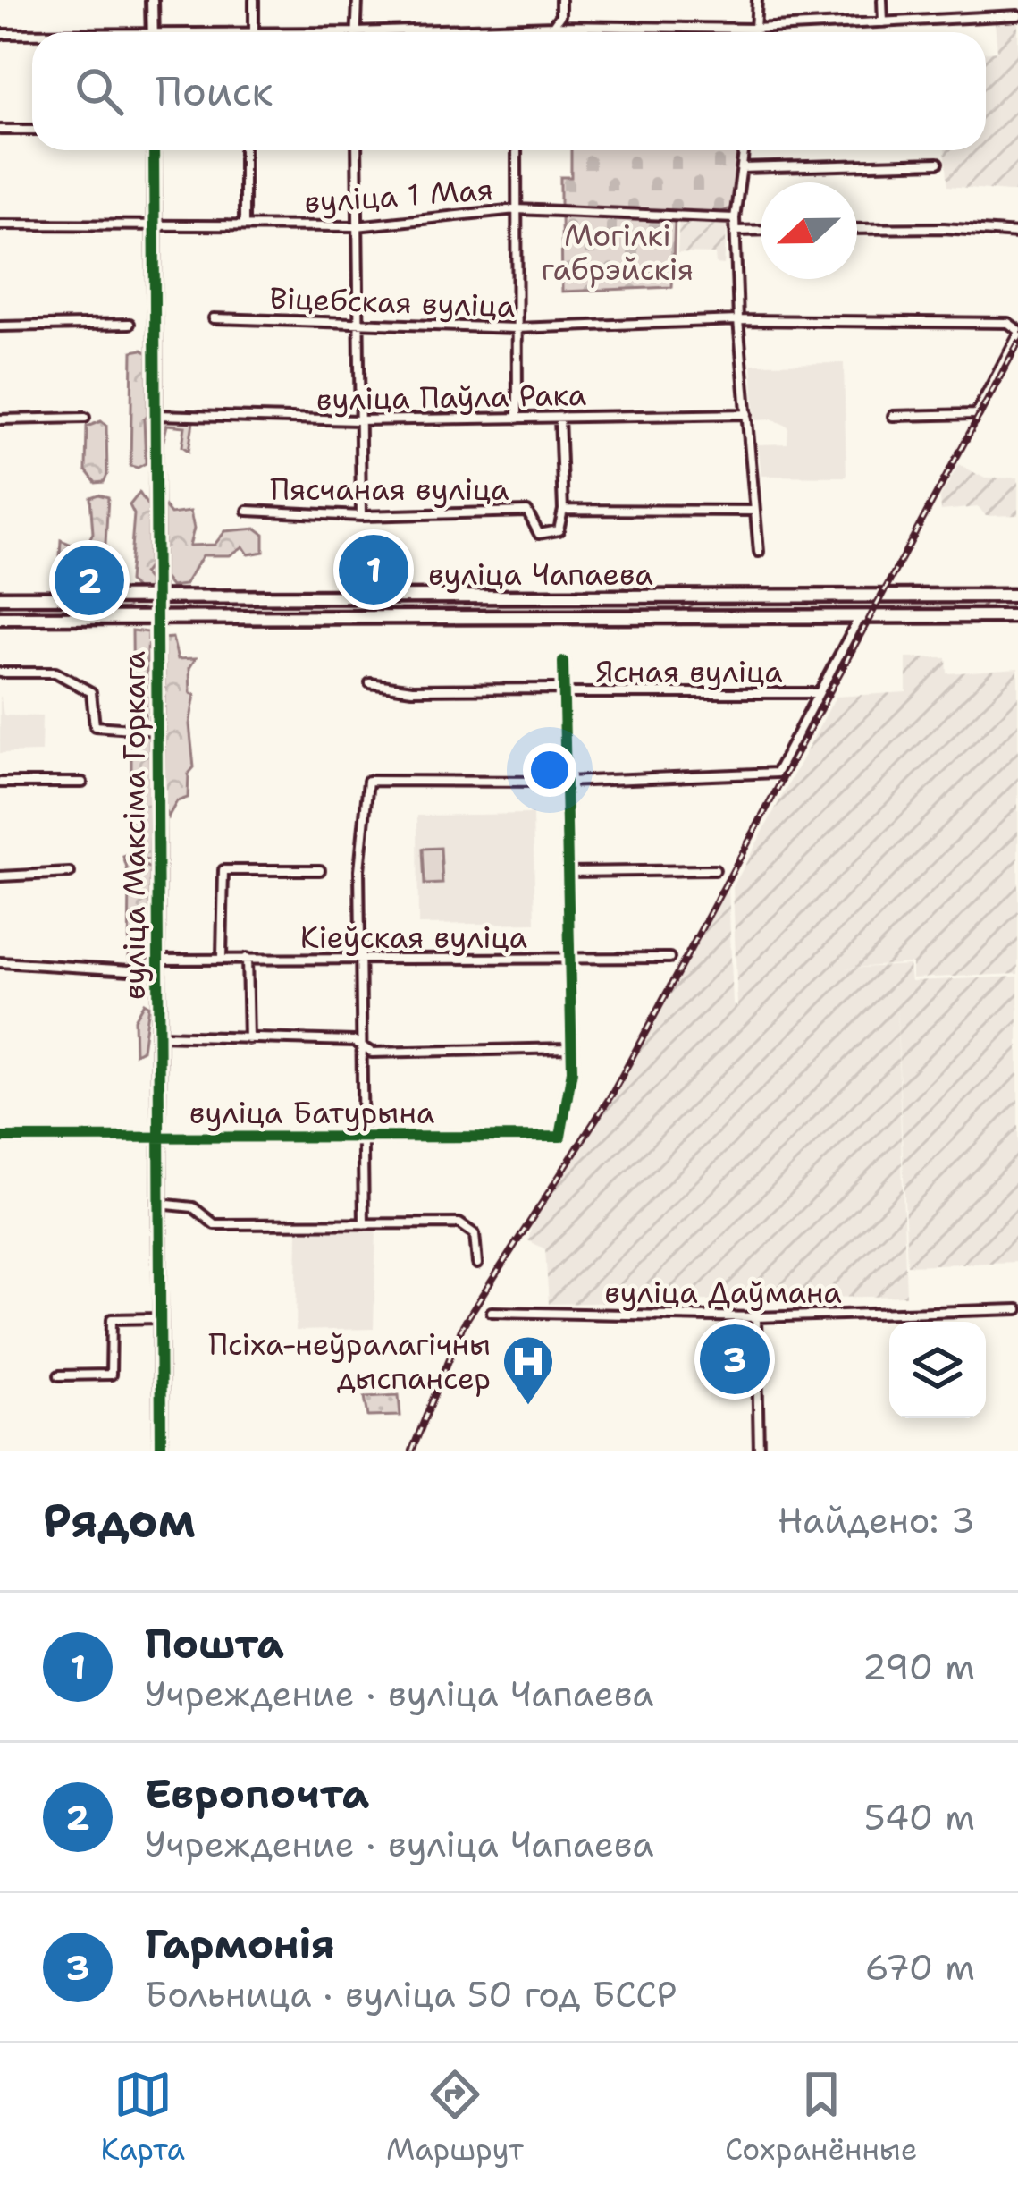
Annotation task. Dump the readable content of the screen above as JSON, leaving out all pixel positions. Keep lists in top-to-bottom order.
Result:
{
  "streets": {
    "main road": ["вуліца Чапаева"],
    "street": [
      "вуліца 1 Мая",
      "Віцебская вуліца",
      "вуліца Паўла Рака",
      "Пясчаная вуліца",
      "Ясная вуліца",
      "вуліца Максіма Горкага",
      "Кіеўская вуліца",
      "вуліца Батурына",
      "вуліца Даўмана"
    ]
  },
  "crossings": [
    ["вуліца 1 Мая", "вуліца Максіма Горкага"],
    ["вуліца Паўла Рака", "вуліца Максіма Горкага"],
    ["вуліца Чапаева", "вуліца Максіма Горкага"],
    ["вуліца Максіма Горкага", "Кіеўская вуліца"],
    ["вуліца Максіма Горкага", "вуліца Батурына"]
  ],
  "parks": ["Могілкі габрэйскія"],
  "places": {
    "hospital": ["Псіха-неўралагічны дыспансер"]
  },
  "north": "left",
  "page": {
    "search": "Поиск",
    "pins": ["1", "2", "3"],
    "heading": ["Рядом", "Найдено: 3"],
    "list": [
      {
        "mark": "1",
        "name": "Пошта",
        "note": "Учреждение · вуліца Чапаева",
        "value": "290 m"
      },
      {
        "mark": "2",
        "name": "Европочта",
        "note": "Учреждение · вуліца Чапаева",
        "value": "540 m"
      },
      {
        "mark": "3",
        "name": "Гармонія",
        "note": "Больница · вуліца 50 год БССР",
        "value": "670 m"
      }
    ],
    "nav": ["Карта", "Маршрут", "Сохранённые"]
  }
}
